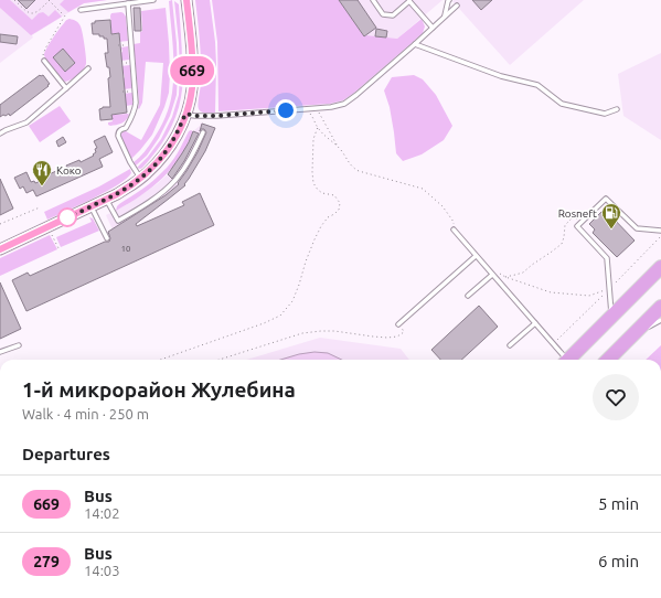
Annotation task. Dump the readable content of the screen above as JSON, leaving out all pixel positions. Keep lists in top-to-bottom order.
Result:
{
  "places": {
    "restaurant": ["Коко"],
    "fuel station": ["Rosneft"]
  },
  "lines": ["bus line 669"],
  "house_numbers": ["10"],
  "page": {
    "on_map": "669",
    "heading": [
      ["1-й микрорайон Жулебина", "Walk · 4 min · 250 m"],
      "Departures"
    ],
    "list": [
      {
        "mark": "669",
        "name": "Bus",
        "note": "14:02",
        "value": "5 min"
      },
      {
        "mark": "279",
        "name": "Bus",
        "note": "14:03",
        "value": "6 min"
      }
    ]
  }
}
